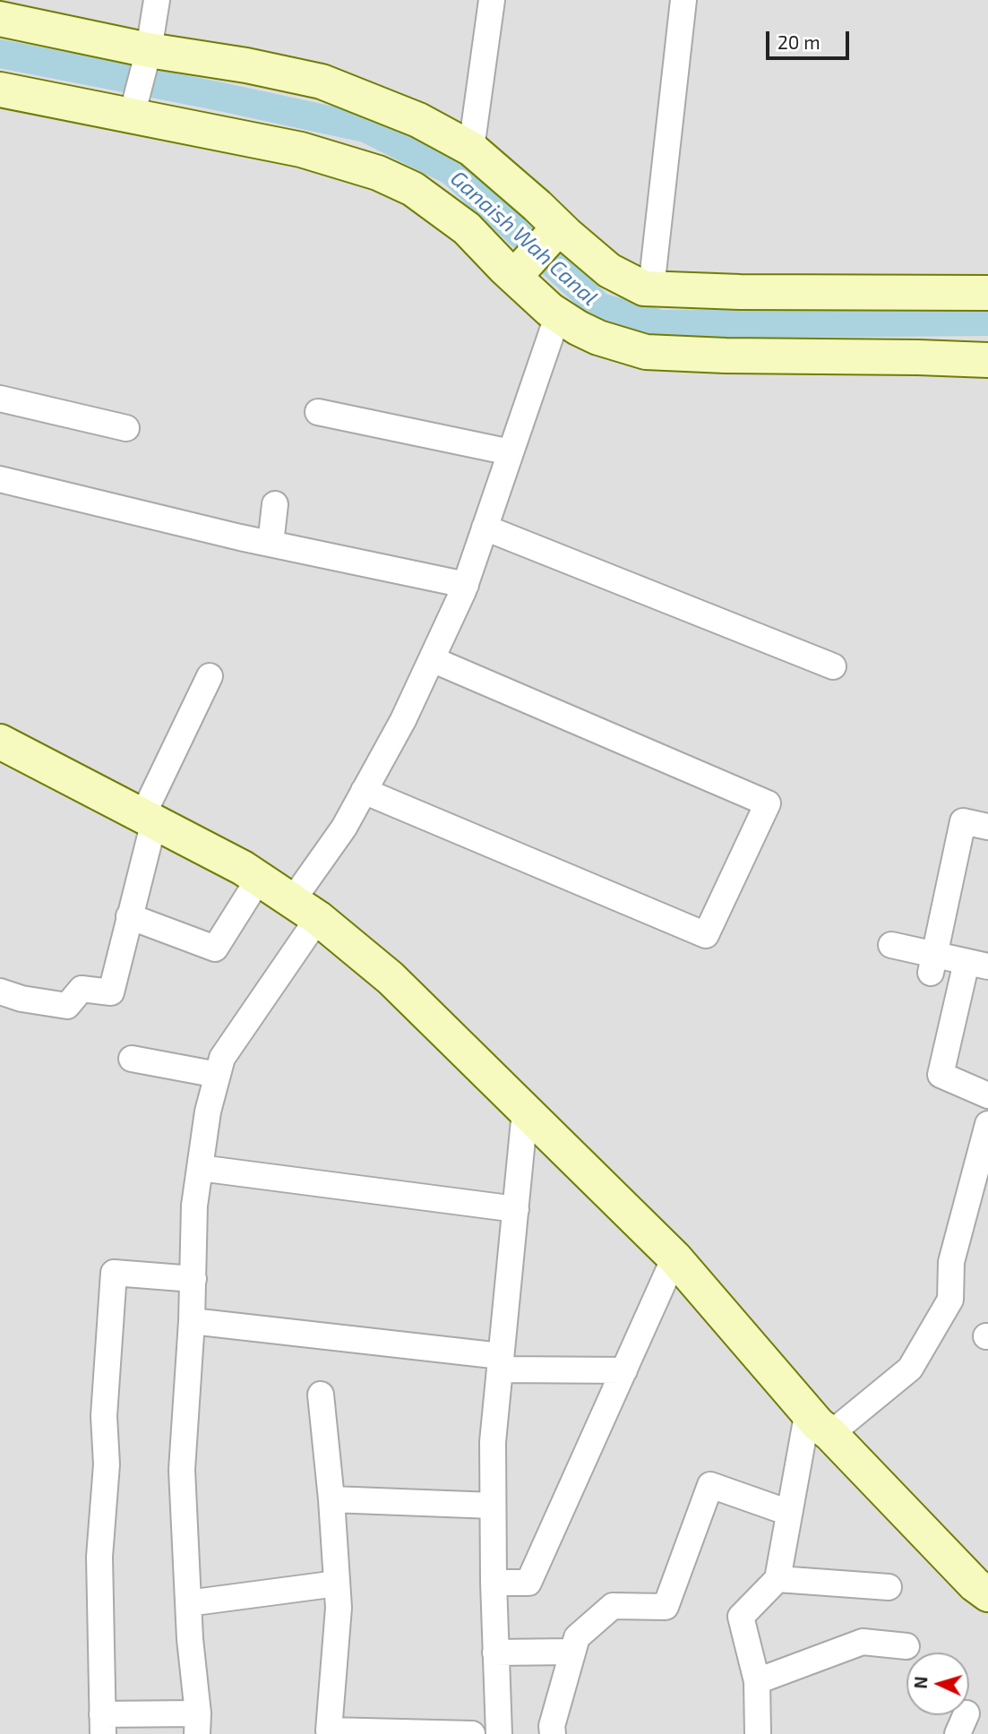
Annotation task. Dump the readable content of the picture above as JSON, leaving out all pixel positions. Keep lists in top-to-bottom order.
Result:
{
  "water": ["Ganaish Wah Canal"],
  "scale_bar": "20 m",
  "north": "left"
}
